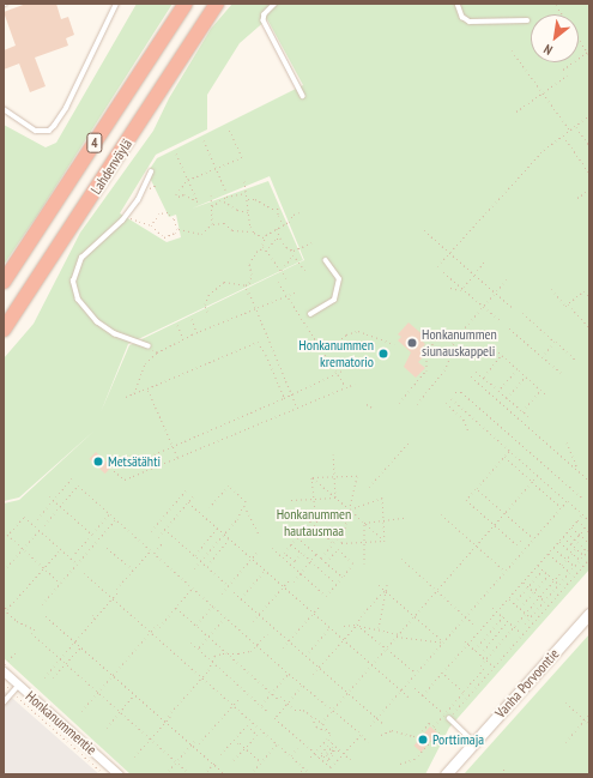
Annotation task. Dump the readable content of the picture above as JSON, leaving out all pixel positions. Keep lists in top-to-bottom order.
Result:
{
  "streets": {
    "highway": ["4", "Lahdenväylä"],
    "main road": ["Vanha Porvoontie"],
    "street": ["Honkanummentie"]
  },
  "parks": ["Honkanummen hautausmaa"],
  "places": [
    "Honkanummen siunauskappeli",
    "Honkanummen krematorio",
    "Metsätähti",
    "Porttimaja"
  ],
  "north": "bottom left"
}
